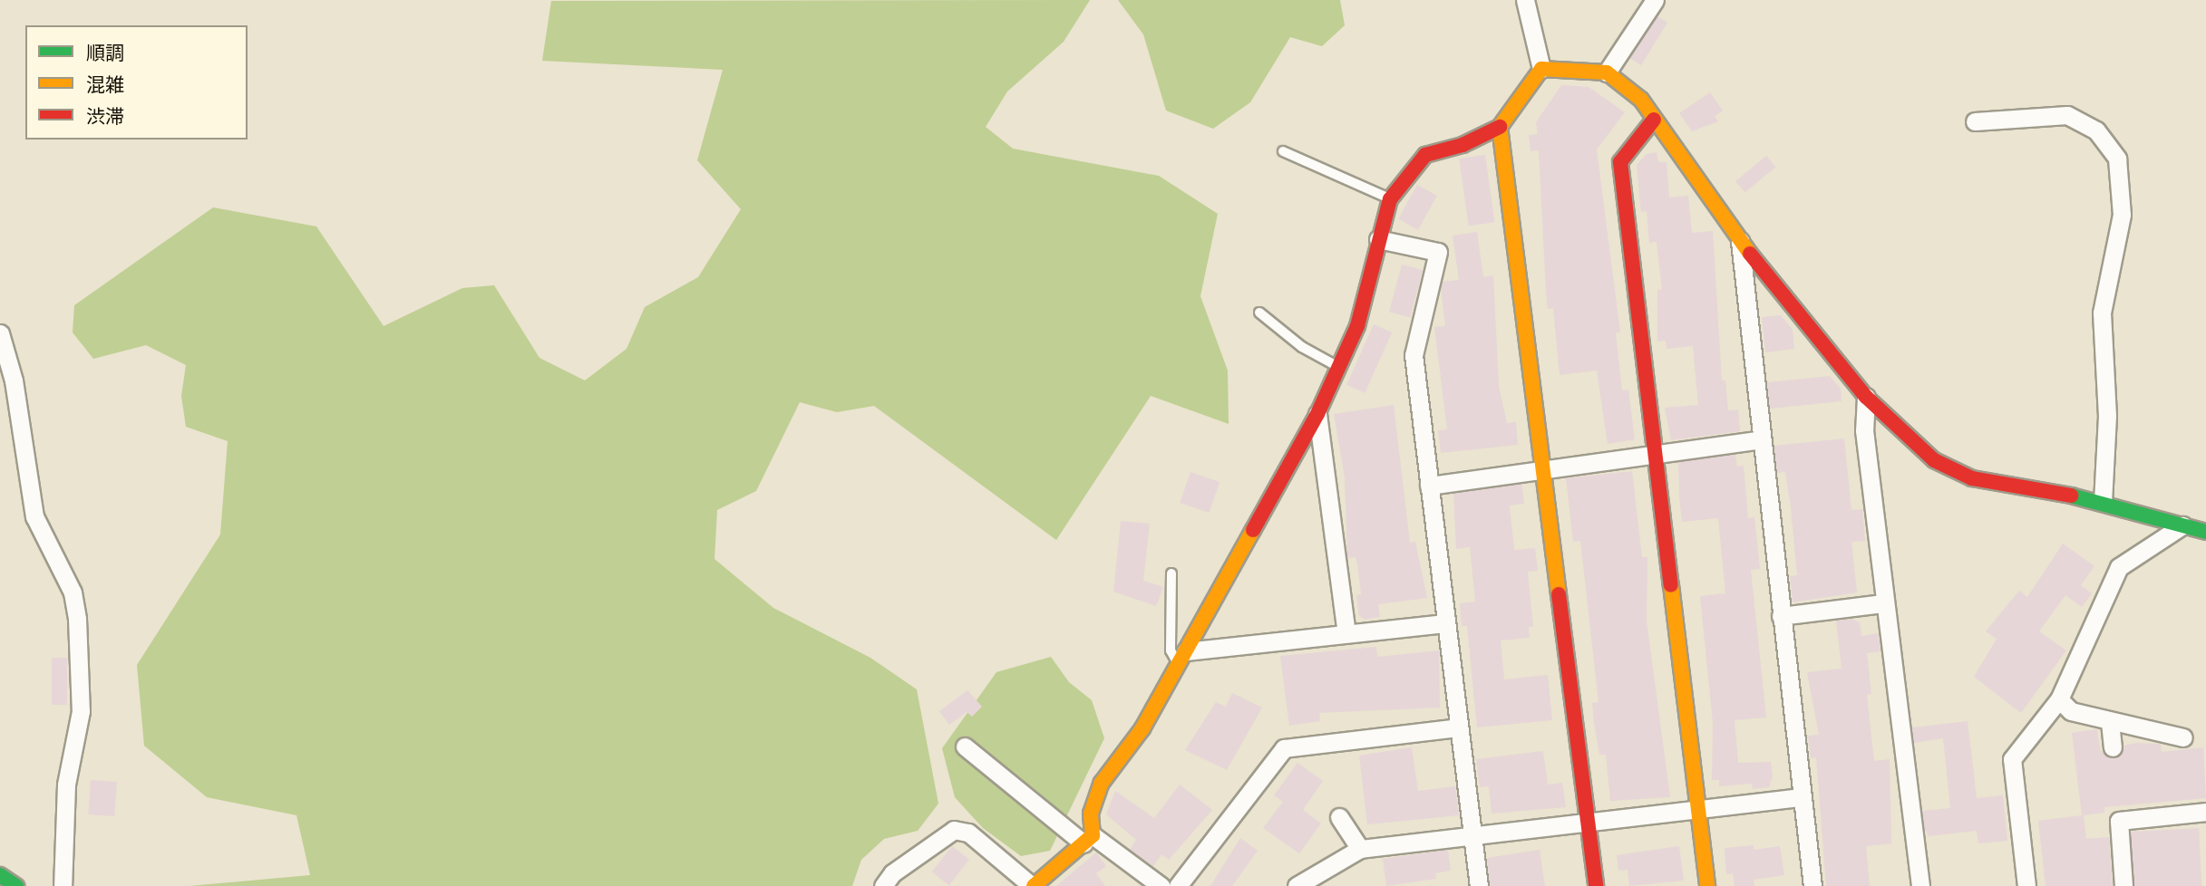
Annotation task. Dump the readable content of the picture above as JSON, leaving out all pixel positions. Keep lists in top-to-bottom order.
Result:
{
  "legend": ["順調", "混雑", "渋滞"]
}
